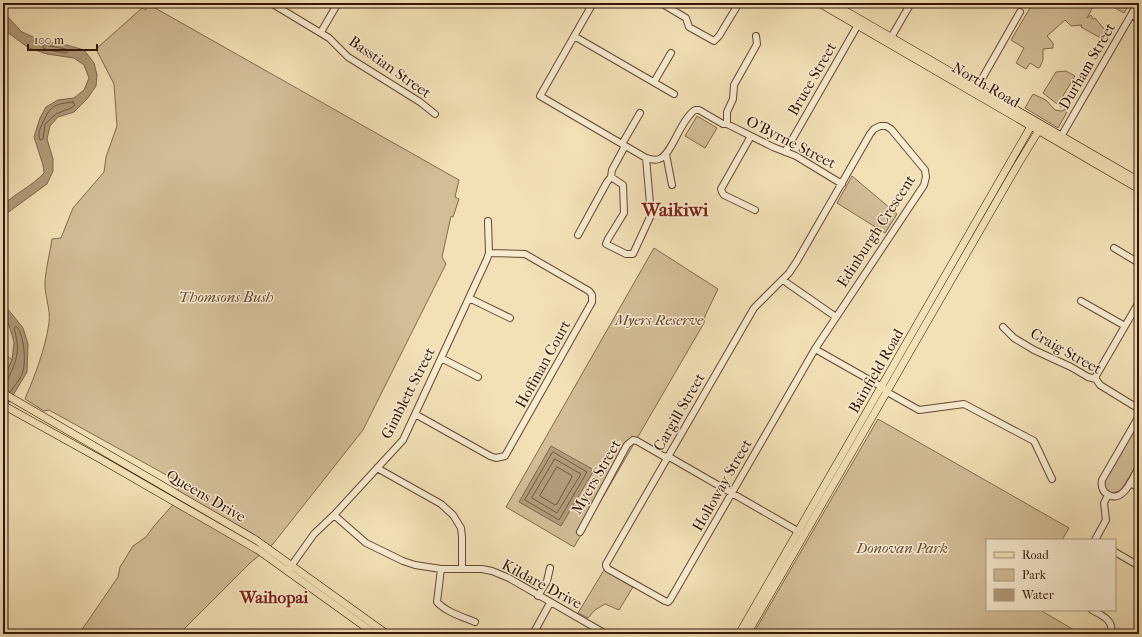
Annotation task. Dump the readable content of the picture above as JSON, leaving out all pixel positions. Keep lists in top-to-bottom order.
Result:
{
  "streets": {
    "main road": ["North Road", "Bainfield Road", "Queens Drive"],
    "street": [
      "Durham Street",
      "Basstian Street",
      "Bruce Street",
      "O'Byrne Street",
      "Edinburgh Crescent",
      "Craig Street",
      "Hoffman Court",
      "Gimblett Street",
      "Cargill Street",
      "Myers Street",
      "Holloway Street",
      "Kildare Drive"
    ]
  },
  "crossings": [
    ["Durham Street", "North Road"],
    ["Bruce Street", "North Road"],
    ["Bruce Street", "O'Byrne Street"],
    ["North Road", "Bainfield Road"],
    ["O'Byrne Street", "Edinburgh Crescent"],
    ["Edinburgh Crescent", "Cargill Street"],
    ["Edinburgh Crescent", "Holloway Street"],
    ["Hoffman Court", "Gimblett Street"],
    ["Bainfield Road", "Myers Street"],
    ["Gimblett Street", "Queens Drive"],
    ["Gimblett Street", "Kildare Drive"],
    ["Cargill Street", "Myers Street"],
    ["Cargill Street", "Holloway Street"],
    ["Myers Street", "Holloway Street"]
  ],
  "districts": ["Waikiwi", "Waihopai"],
  "parks": ["Thomsons Bush", "Myers Reserve", "Donovan Park"],
  "legend": ["Road", "Park", "Water"],
  "scale_bar": "100 m"
}
